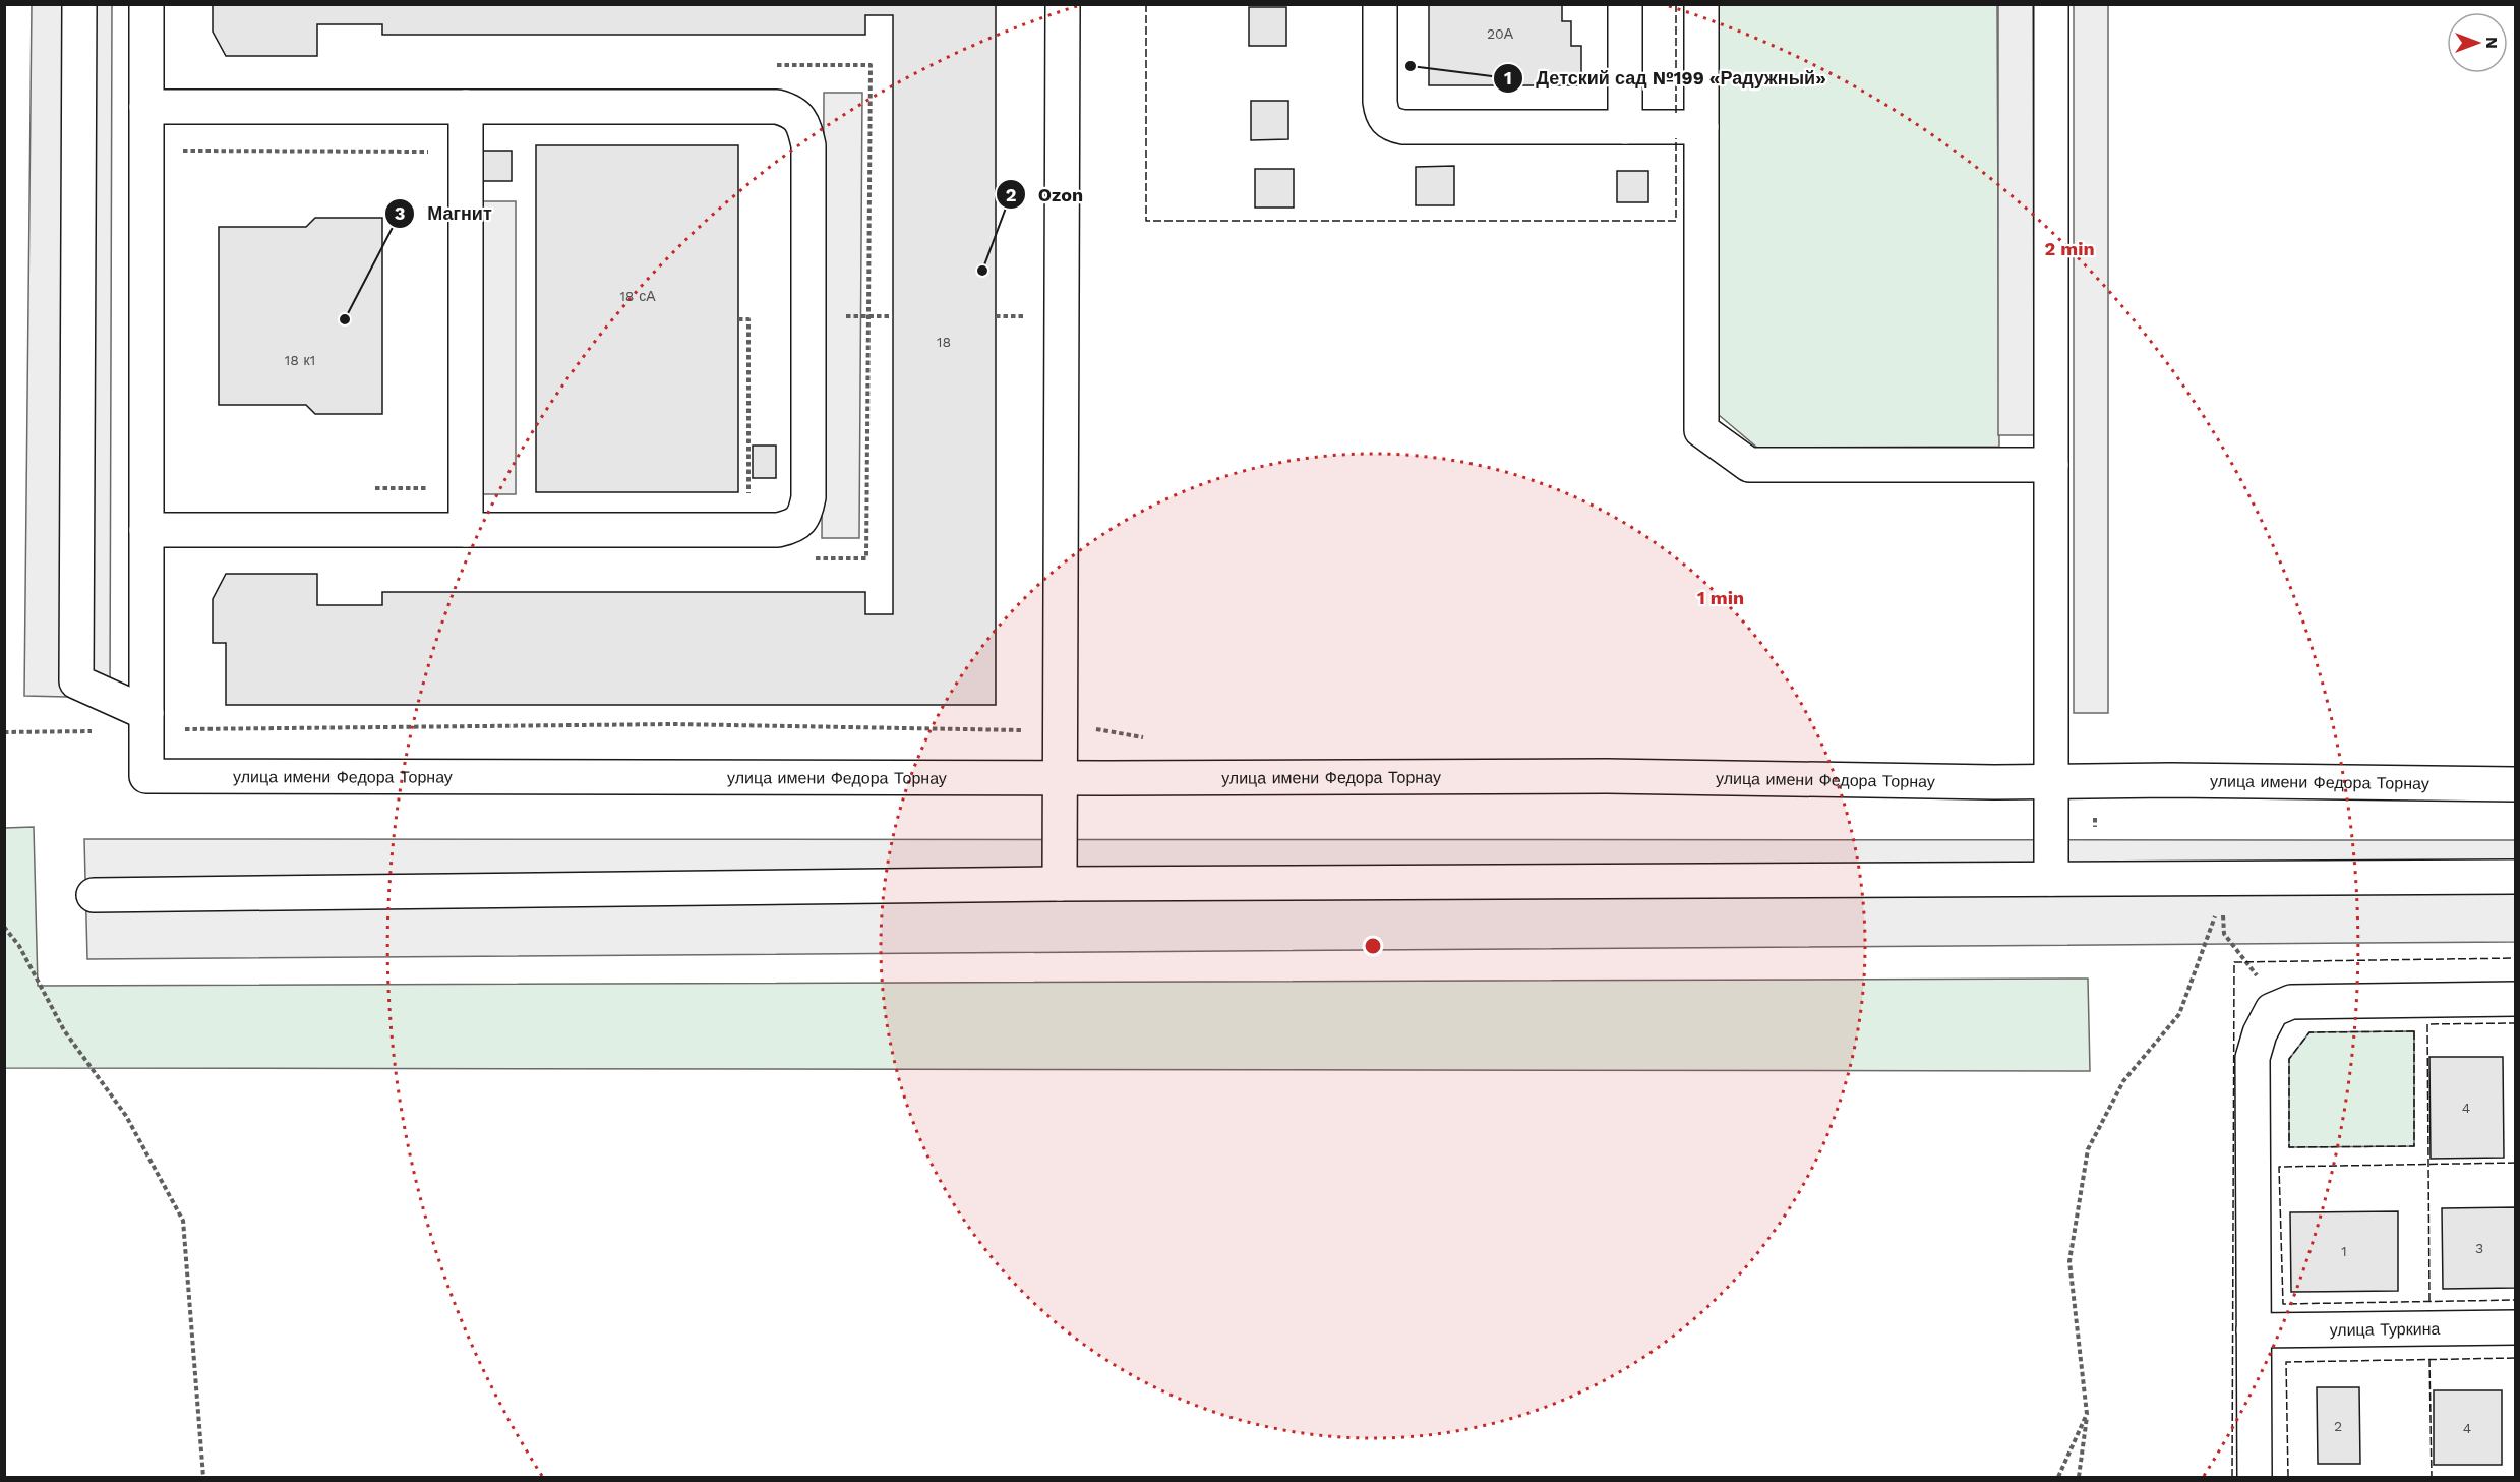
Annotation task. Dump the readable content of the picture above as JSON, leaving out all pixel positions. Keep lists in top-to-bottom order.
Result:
{
  "streets": {
    "street": ["улица имени Федора Торнау", "улица Туркина"]
  },
  "places": ["Детский сад №199 «Радужный»", "Ozon", "Магнит"],
  "house_numbers": [
    "20А",
    "18 сА",
    "18",
    "18 к1",
    "4",
    "3",
    "1",
    "2",
    "4"
  ],
  "north": "right",
  "rings": ["2 min", "1 min"]
}
